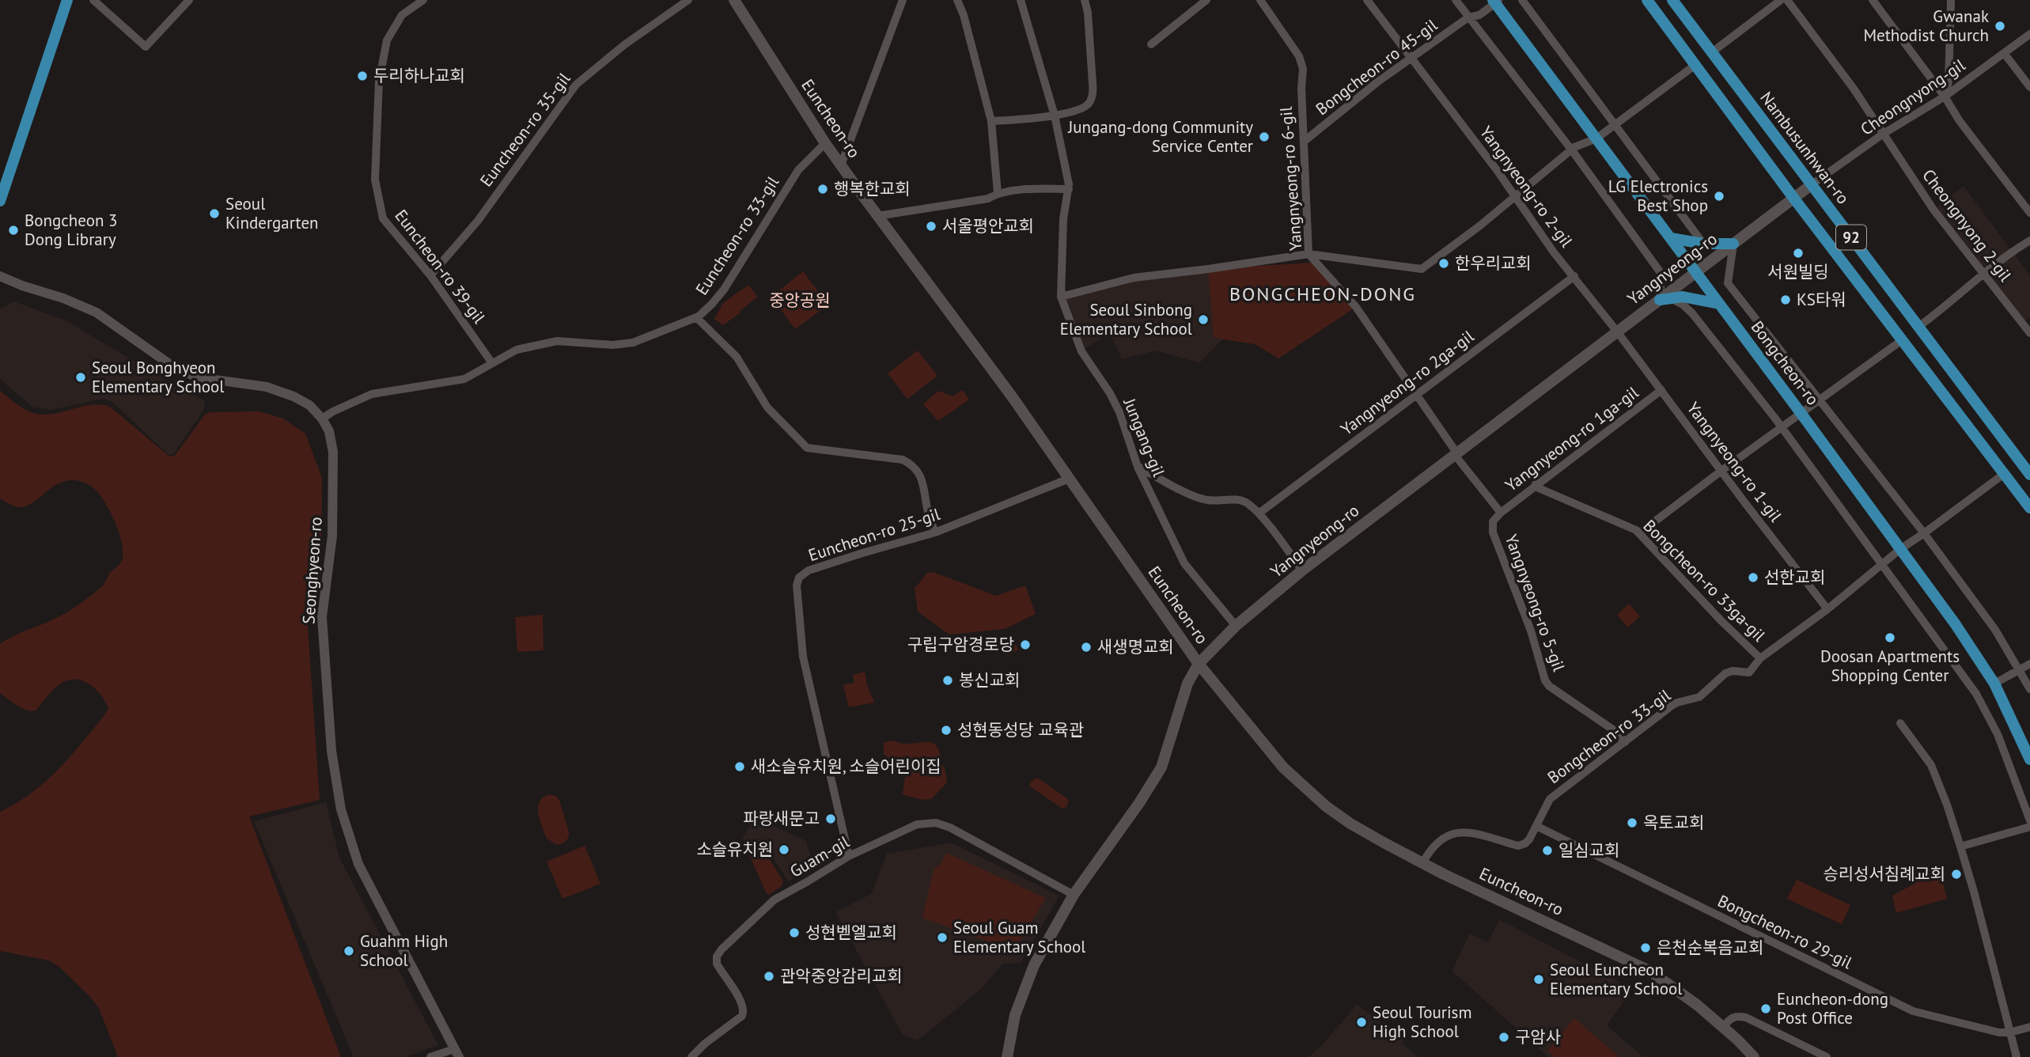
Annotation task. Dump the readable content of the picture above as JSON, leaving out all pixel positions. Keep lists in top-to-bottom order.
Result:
{
  "streets": {
    "main road": [
      "Euncheon-ro",
      "Nambusunhwan-ro",
      "92",
      "Yangnyeong-ro",
      "Bongcheon-ro"
    ],
    "street": [
      "Bongcheon-ro 45-gil",
      "Cheongnyong-gil",
      "Euncheon-ro 35-gil",
      "Yangnyeong-ro 6-gil",
      "Yangnyeong-ro 2-gil",
      "Cheongnyong 2-gil",
      "Euncheon-ro 33-gil",
      "Euncheon-ro 39-gil",
      "Yangnyeong-ro 2ga-gil",
      "Jungang-gil",
      "Yangnyeong-ro 1ga-gil",
      "Yangnyeong-ro 1-gil",
      "Euncheon-ro 25-gil",
      "Seonghyeon-ro",
      "Bongcheon-ro 33ga-gil",
      "Yangnyeong-ro 5-gil",
      "Bongcheon-ro 33-gil",
      "Guam-gil",
      "Bongcheon-ro 29-gil"
    ]
  },
  "crossings": [
    ["Bongcheon-ro 45-gil", "Yangnyeong-ro 6-gil"],
    ["Bongcheon-ro 45-gil", "Yangnyeong-ro 2-gil"],
    ["Bongcheon-ro 45-gil", "Bongcheon-ro"],
    ["Cheongnyong-gil", "Nambusunhwan-ro"],
    ["Cheongnyong-gil", "Cheongnyong 2-gil"],
    ["Cheongnyong-gil", "Yangnyeong-ro"],
    ["Euncheon-ro", "Euncheon-ro 33-gil"],
    ["Euncheon-ro", "Yangnyeong-ro"],
    ["Euncheon-ro", "Euncheon-ro 25-gil"],
    ["Euncheon-ro", "Bongcheon-ro 33-gil"],
    ["Euncheon-ro 35-gil", "Euncheon-ro 39-gil"],
    ["Nambusunhwan-ro", "Yangnyeong-ro"],
    ["Yangnyeong-ro 6-gil", "Yangnyeong-ro"],
    ["Yangnyeong-ro 6-gil", "Yangnyeong-ro 2ga-gil"],
    ["Yangnyeong-ro 6-gil", "Yangnyeong-ro 5-gil"],
    ["Yangnyeong-ro 2-gil", "Yangnyeong-ro"],
    ["Yangnyeong-ro 2-gil", "Yangnyeong-ro 2ga-gil"],
    ["Yangnyeong-ro 2-gil", "Yangnyeong-ro 1-gil"],
    ["Euncheon-ro 33-gil", "Euncheon-ro 39-gil"],
    ["92", "Yangnyeong-ro"],
    ["Yangnyeong-ro", "Bongcheon-ro"],
    ["Yangnyeong-ro", "Jungang-gil"],
    ["Yangnyeong-ro", "Yangnyeong-ro 1-gil"],
    ["Yangnyeong-ro", "Yangnyeong-ro 5-gil"],
    ["Yangnyeong-ro", "Guam-gil"],
    ["Bongcheon-ro", "Bongcheon-ro 33-gil"],
    ["Yangnyeong-ro 1ga-gil", "Yangnyeong-ro 1-gil"],
    ["Yangnyeong-ro 1ga-gil", "Bongcheon-ro 33ga-gil"],
    ["Yangnyeong-ro 1ga-gil", "Yangnyeong-ro 5-gil"],
    ["Yangnyeong-ro 1-gil", "Bongcheon-ro 33-gil"],
    ["Euncheon-ro 25-gil", "Guam-gil"],
    ["Bongcheon-ro 33ga-gil", "Bongcheon-ro 33-gil"],
    ["Yangnyeong-ro 5-gil", "Bongcheon-ro 33-gil"],
    ["Bongcheon-ro 33-gil", "Bongcheon-ro 29-gil"]
  ],
  "districts": ["BONGCHEON-DONG"],
  "parks": ["중앙공원"],
  "places": [
    "Gwanak Methodist Church",
    "두리하나교회",
    "Jungang-dong Community Service Center",
    "행복한교회",
    "LG Electronics Best Shop",
    "Seoul Kindergarten",
    "서울평안교회",
    "Bongcheon 3 Dong Library",
    "서원빌딩",
    "한우리교회",
    "KS타워",
    "Seoul Sinbong Elementary School",
    "Seoul Bonghyeon Elementary School",
    "선한교회",
    "Doosan Apartments Shopping Center",
    "구립구암경로당",
    "새생명교회",
    "봉신교회",
    "성현동성당 교육관",
    "새소슬유치원, 소슬어린이집",
    "파랑새문고",
    "옥토교회",
    "소슬유치원",
    "일심교회",
    "승리성서침례교회",
    "성현벧엘교회",
    "Seoul Guam Elementary School",
    "은천순복음교회",
    "Guahm High School",
    "관악중앙감리교회",
    "Seoul Euncheon Elementary School",
    "Euncheon-dong Post Office",
    "Seoul Tourism High School",
    "구암사"
  ]
}
